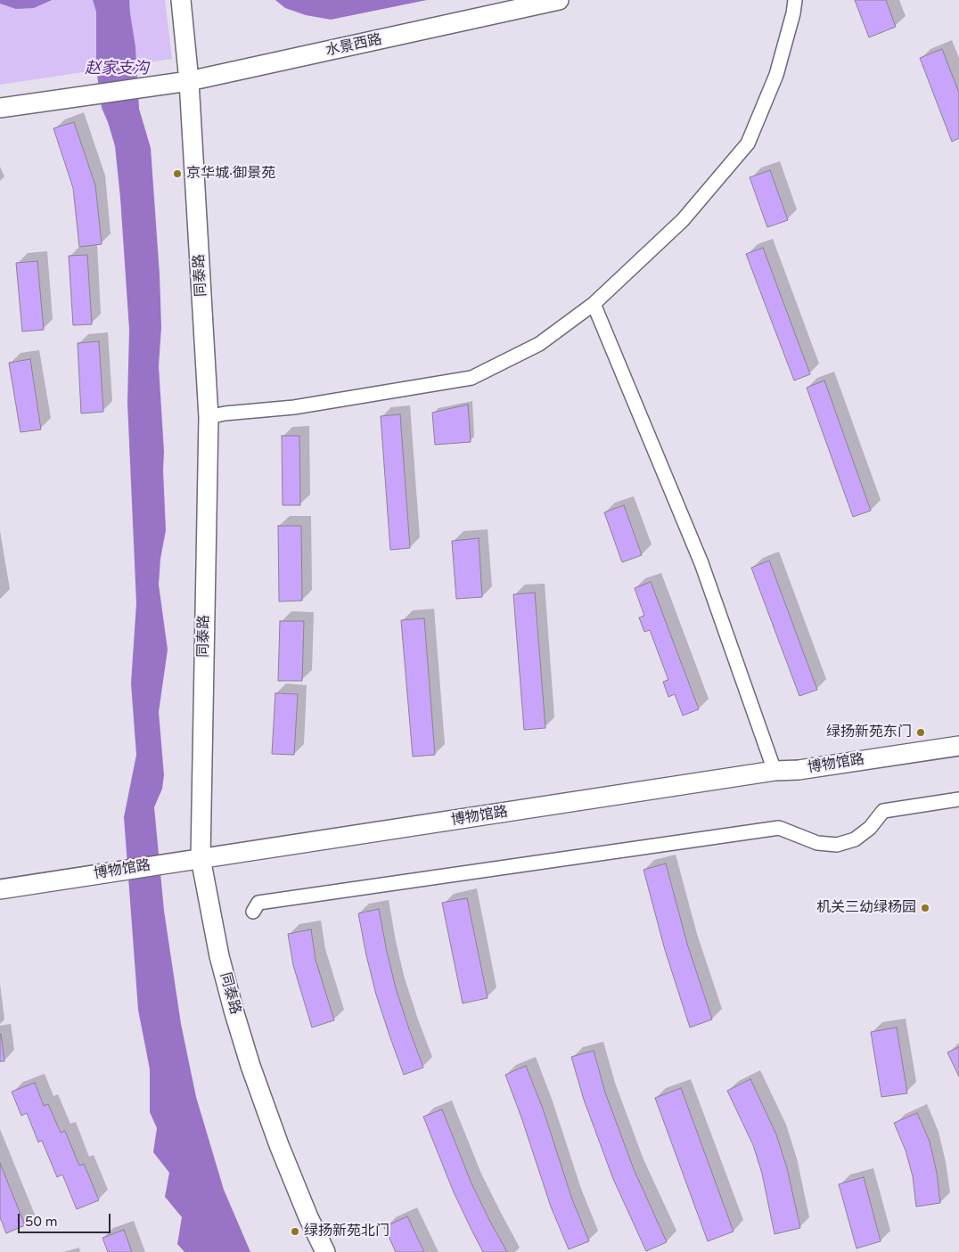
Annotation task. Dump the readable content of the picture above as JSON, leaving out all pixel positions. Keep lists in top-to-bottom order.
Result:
{
  "streets": {
    "street": ["水景西路", "同泰路", "博物馆路"]
  },
  "crossings": [
    ["水景西路", "同泰路"],
    ["同泰路", "博物馆路"]
  ],
  "water": ["赵家支沟"],
  "places": [
    "京华城·御景苑",
    "绿扬新苑东门",
    "机关三幼绿杨园",
    "绿扬新苑北门"
  ],
  "scale_bar": "50 m"
}
